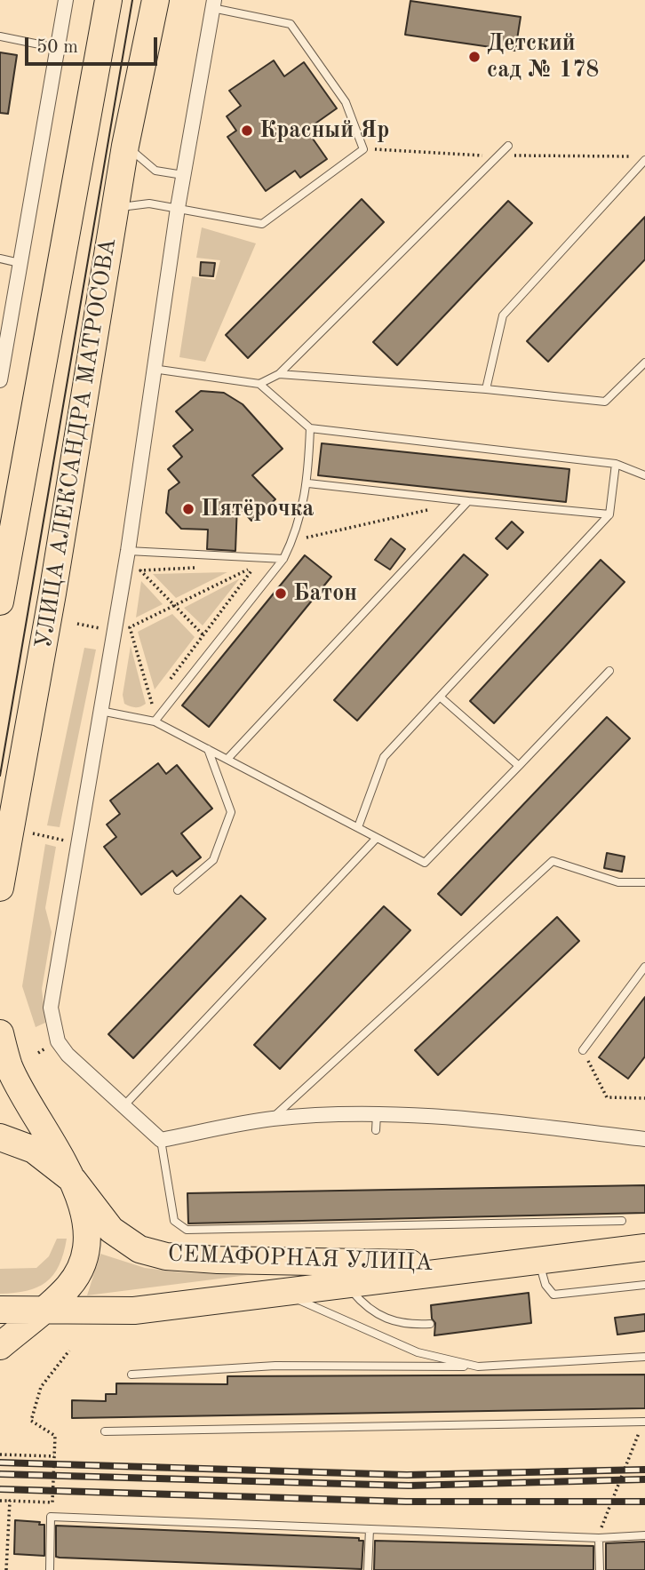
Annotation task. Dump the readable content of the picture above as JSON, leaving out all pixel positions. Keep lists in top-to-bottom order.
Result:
{
  "streets": {
    "highway": ["УЛИЦА АЛЕКСАНДРА МАТРОСОВА", "СЕМАФОРНАЯ УЛИЦА"]
  },
  "places": [
    "Детский сад № 178",
    "Красный Яр",
    "Пятёрочка",
    "Батон"
  ],
  "scale_bar": "50 m"
}
